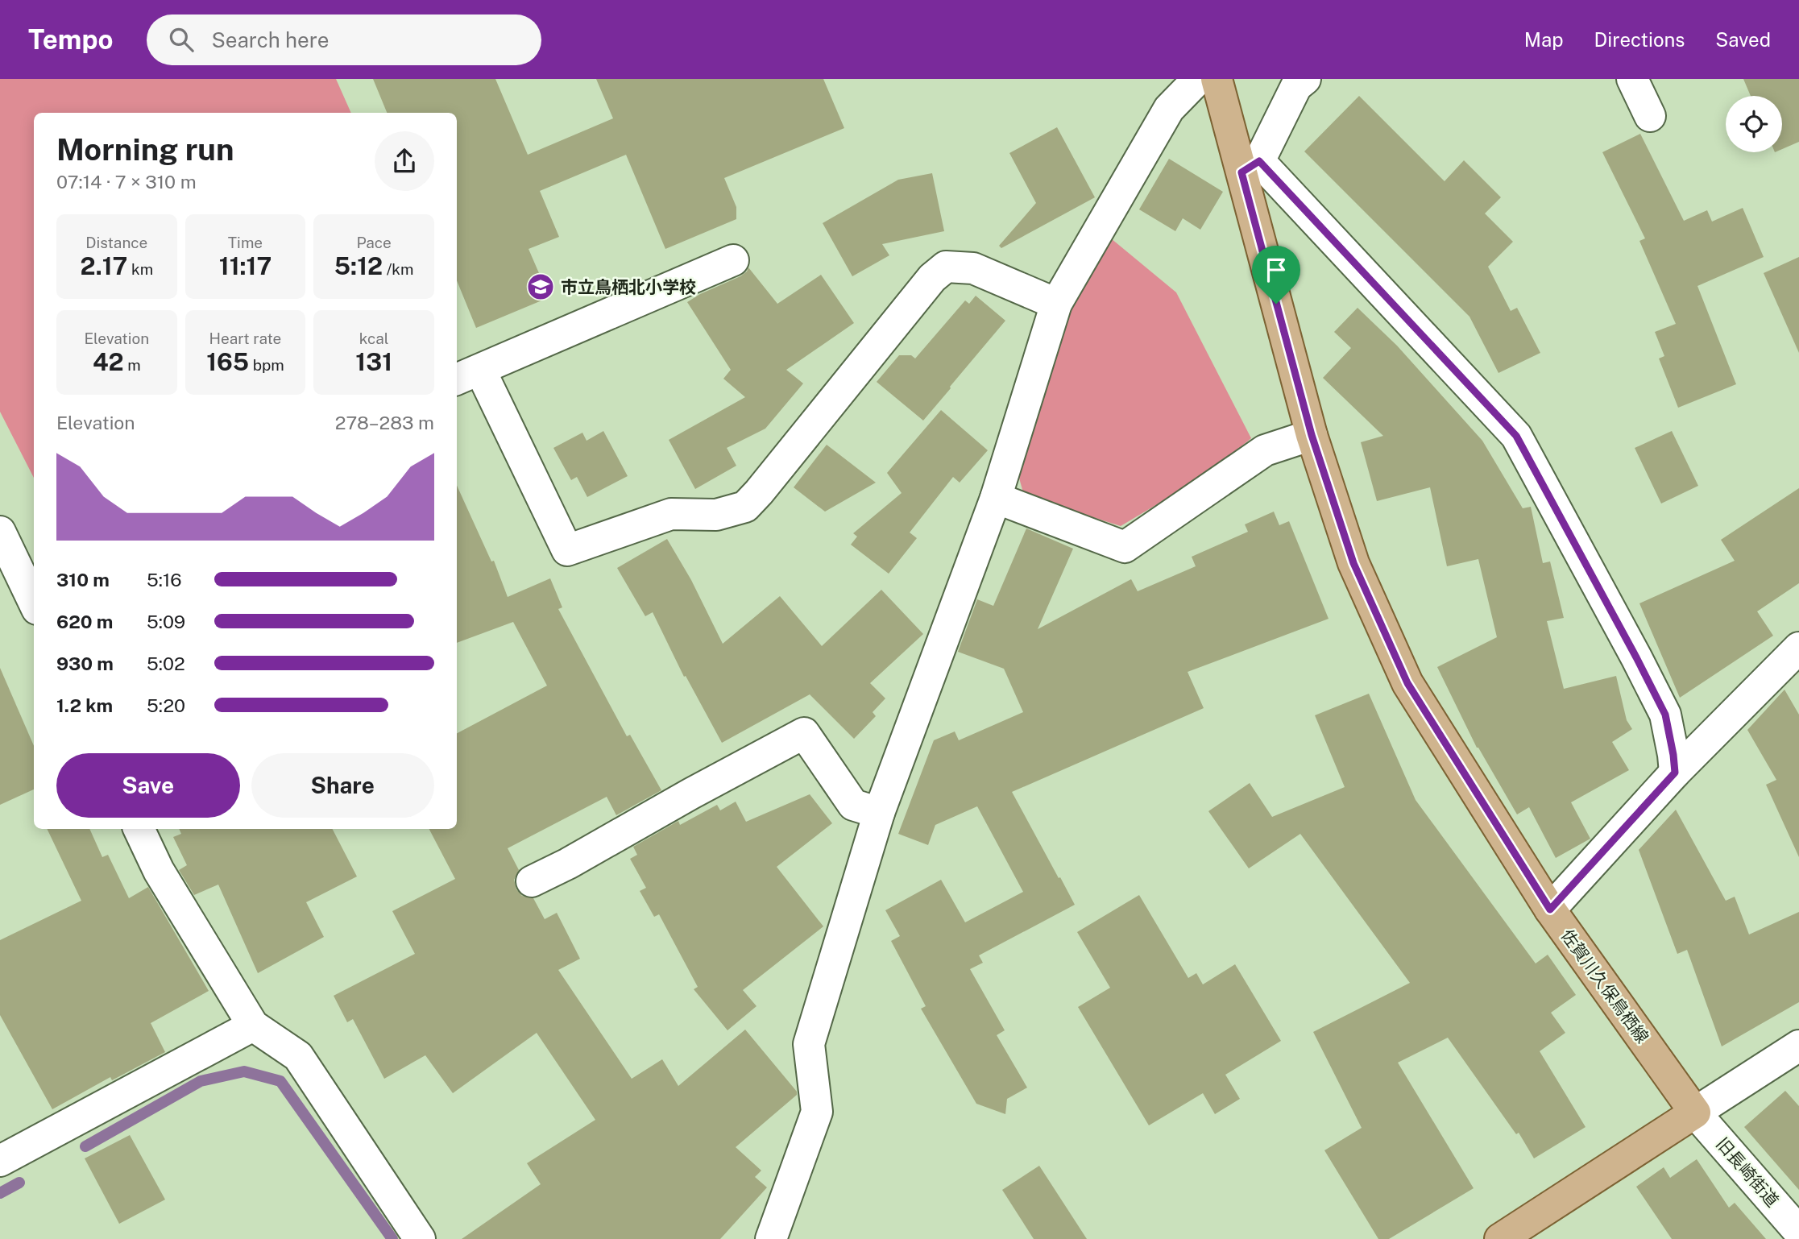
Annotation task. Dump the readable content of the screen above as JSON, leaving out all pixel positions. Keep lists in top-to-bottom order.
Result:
{
  "streets": {
    "main road": ["佐賀川久保鳥栖線"],
    "street": ["旧長崎街道"]
  },
  "crossings": [
    ["佐賀川久保鳥栖線", "旧長崎街道"]
  ],
  "places": {
    "school or university": ["市立鳥栖北小学校"]
  },
  "page": {
    "header": "Tempo",
    "search": "Search here",
    "nav": ["Map", "Directions", "Saved"],
    "heading": ["Morning run", "07:14 · 7 × 310 m"],
    "stats": [
      ["Distance", "2.17 km"],
      ["Time", "11:17"],
      ["Pace", "5:12 /km"],
      ["Elevation", "42 m"],
      ["Heart rate", "165 bpm"],
      ["kcal", "131"]
    ],
    "chart": ["Elevation", "278–283 m"],
    "list": [
      {
        "name": "310 m",
        "note": "5:16"
      },
      {
        "name": "620 m",
        "note": "5:09"
      },
      {
        "name": "930 m",
        "note": "5:02"
      },
      {
        "name": "1.2 km",
        "note": "5:20"
      }
    ],
    "buttons": ["Save", "Share"]
  }
}
